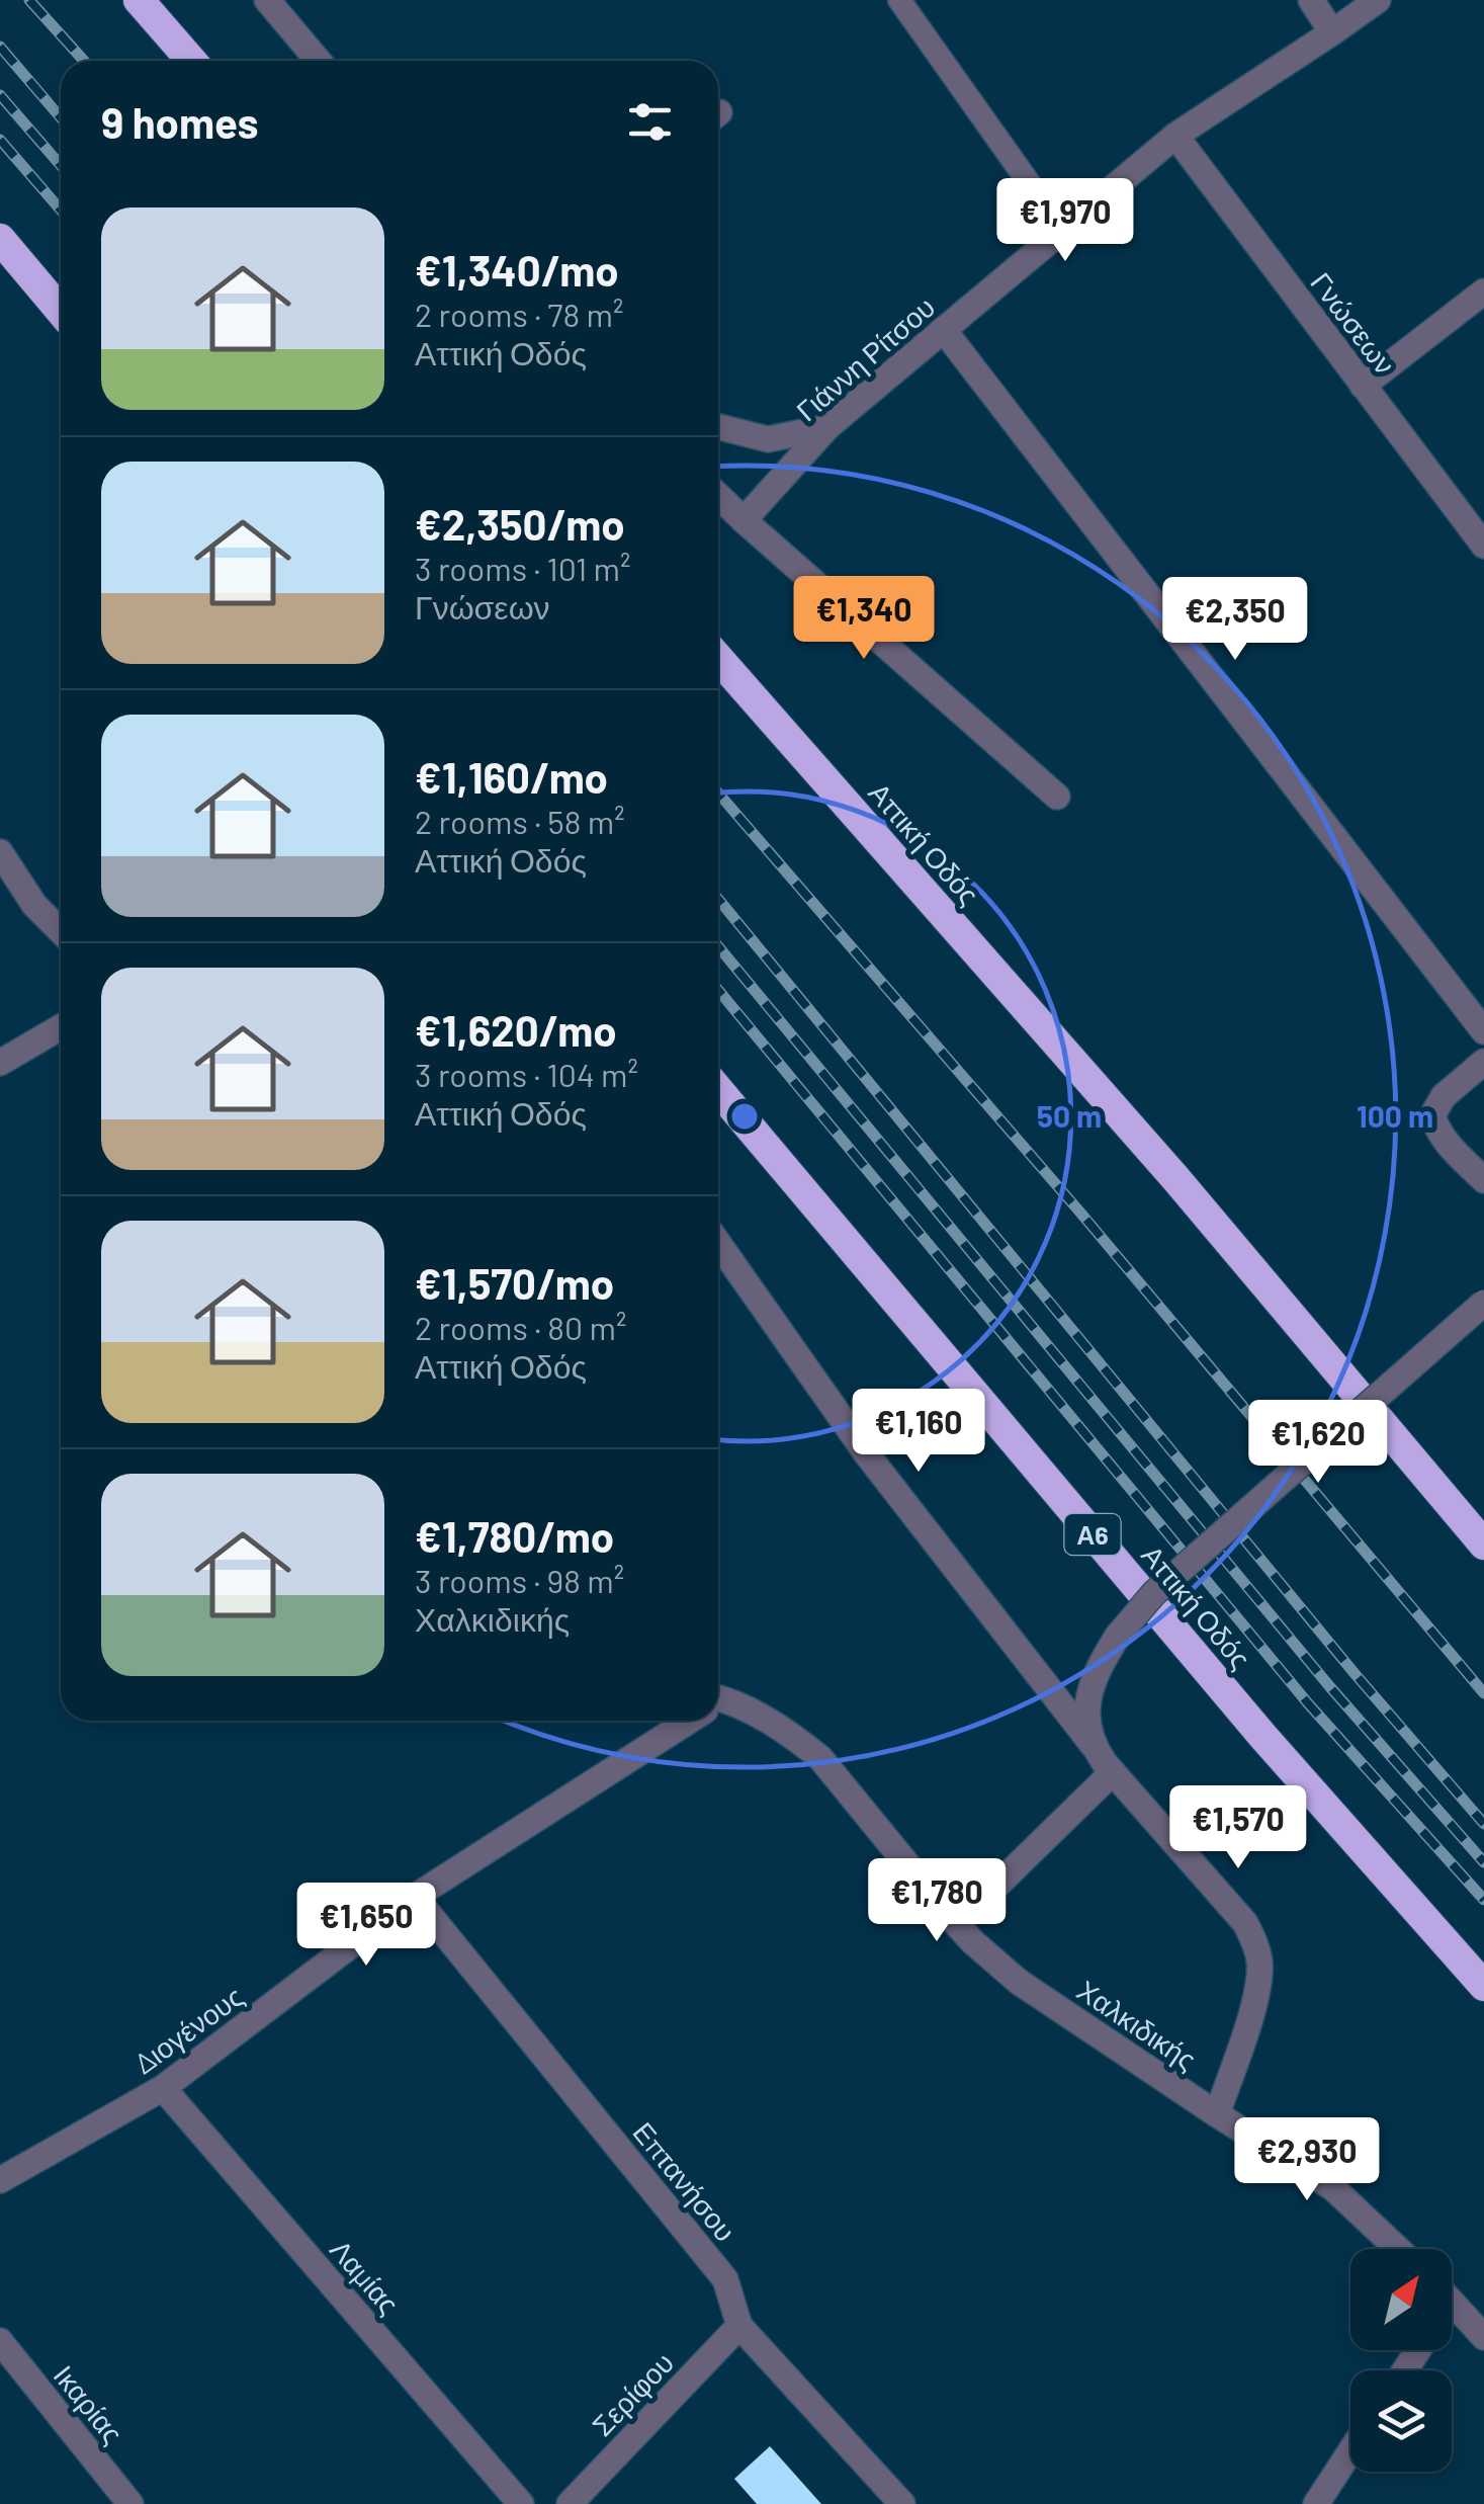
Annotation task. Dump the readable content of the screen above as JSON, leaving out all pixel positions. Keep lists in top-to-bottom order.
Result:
{
  "streets": {
    "highway": ["Αττική Οδός", "Α6"],
    "street": [
      "Γνώσεων",
      "Γιάννη Ρίτσου",
      "Χαλκιδικής",
      "Διογένους",
      "Επτανήσου",
      "Λαμίας",
      "Σερίφου",
      "Ικαρίας"
    ]
  },
  "crossings": [
    ["Γνώσεων", "Γιάννη Ρίτσου"],
    ["Διογένους", "Επτανήσου"],
    ["Διογένους", "Λαμίας"],
    ["Επτανήσου", "Σερίφου"]
  ],
  "north": "top right",
  "page": {
    "heading": "9 homes",
    "price": [
      "€1,970",
      "€1,340",
      "€2,350",
      "€1,160",
      "€1,620",
      "€1,570",
      "€1,780",
      "€1,650",
      "€2,930"
    ],
    "list": [
      {
        "name": "€1,340/mo",
        "note": "2 rooms · 78 m² · Αττική Οδός"
      },
      {
        "name": "€2,350/mo",
        "note": "3 rooms · 101 m² · Γνώσεων"
      },
      {
        "name": "€1,160/mo",
        "note": "2 rooms · 58 m² · Αττική Οδός"
      },
      {
        "name": "€1,620/mo",
        "note": "3 rooms · 104 m² · Αττική Οδός"
      },
      {
        "name": "€1,570/mo",
        "note": "2 rooms · 80 m² · Αττική Οδός"
      },
      {
        "name": "€1,780/mo",
        "note": "3 rooms · 98 m² · Χαλκιδικής"
      }
    ]
  },
  "rings": ["50 m", "100 m"]
}
